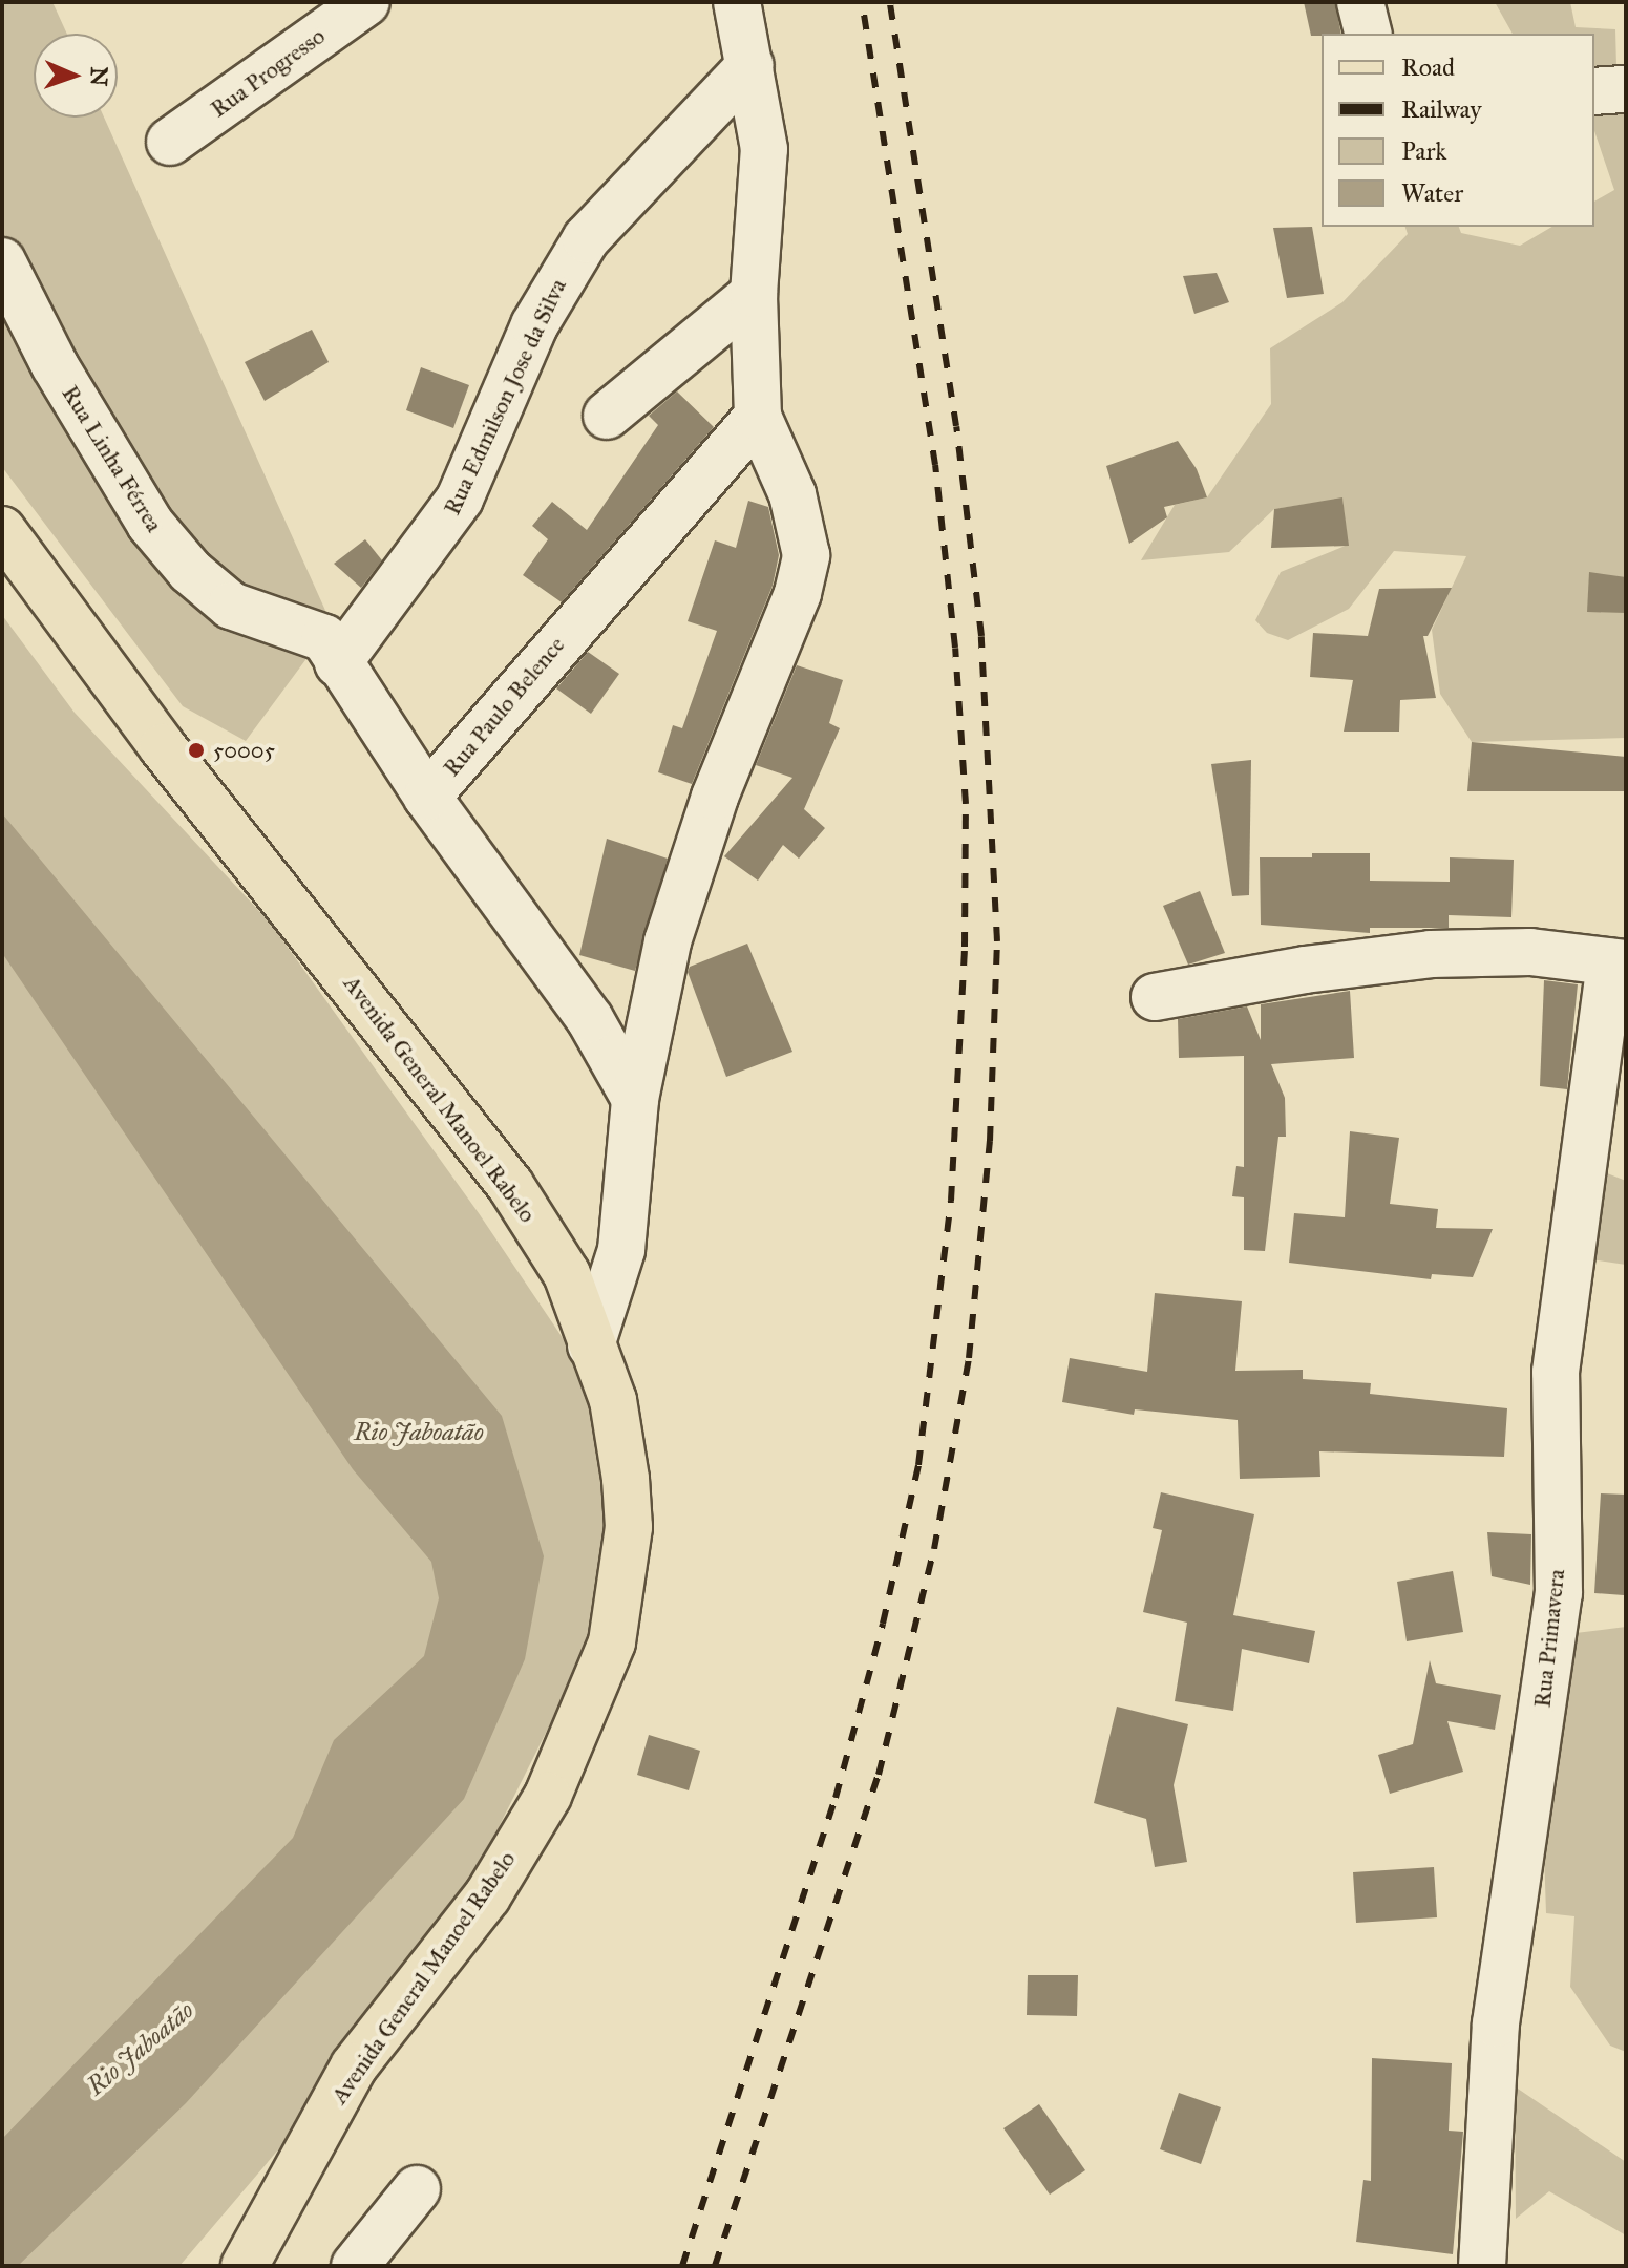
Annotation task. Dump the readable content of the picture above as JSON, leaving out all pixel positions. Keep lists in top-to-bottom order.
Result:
{
  "streets": {
    "main road": ["Avenida General Manoel Rabelo"],
    "street": [
      "Rua Progresso",
      "Rua Edmilson Jose da Silva",
      "Rua Linha Férrea",
      "Rua Paulo Belence",
      "Rua Primavera"
    ]
  },
  "crossings": [
    ["Rua Edmilson Jose da Silva", "Rua Linha Férrea"],
    ["Rua Linha Férrea", "Rua Paulo Belence"]
  ],
  "water": ["Rio Jaboatão"],
  "places": ["50005"],
  "legend": [
    "Road",
    "Railway",
    "Park",
    "Water"
  ],
  "north": "right"
}
